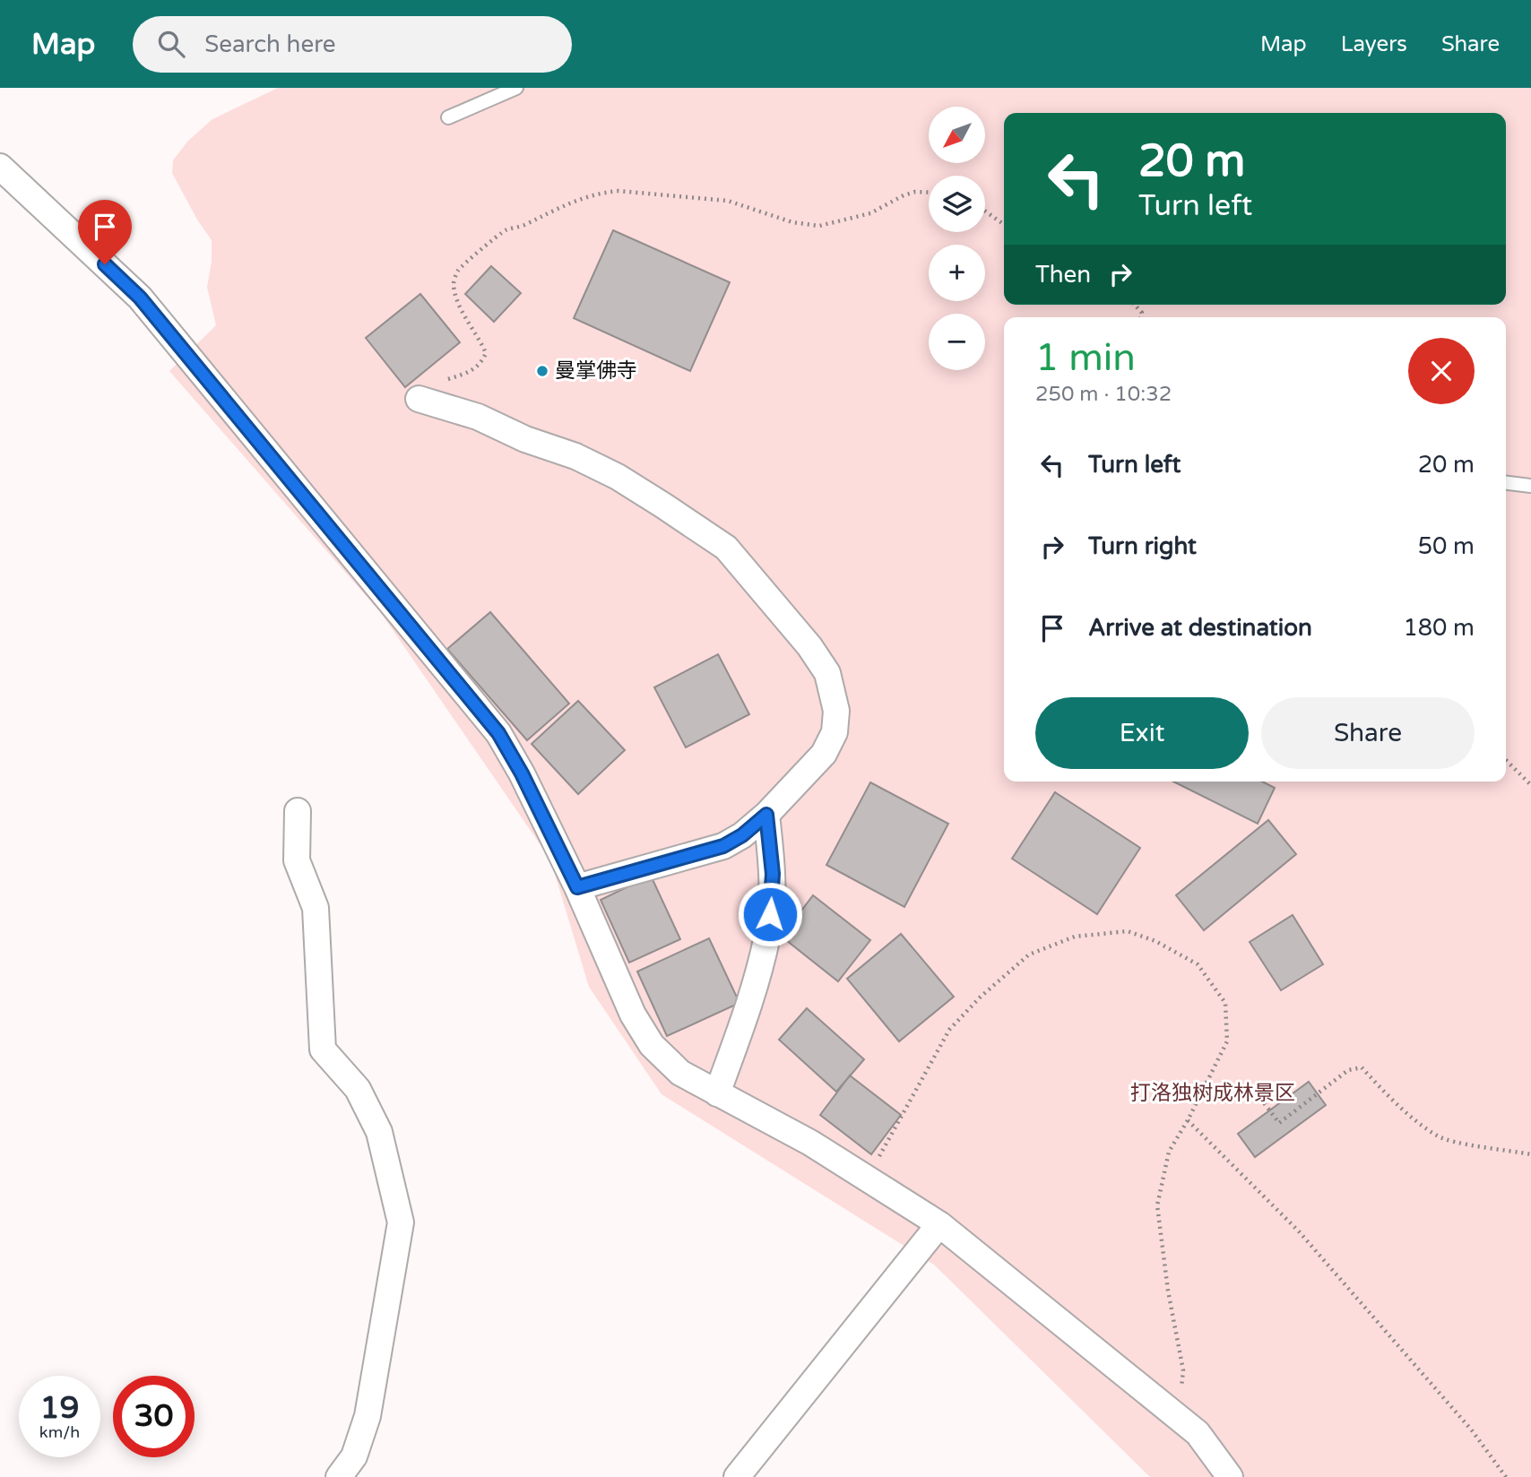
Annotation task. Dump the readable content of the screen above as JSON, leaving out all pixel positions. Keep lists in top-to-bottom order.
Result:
{
  "parks": ["打洛独树成林景区"],
  "places": ["曼掌佛寺"],
  "north": "bottom left",
  "page": {
    "header": "Map",
    "search": "Search here",
    "nav": ["Map", "Layers", "Share"],
    "map_buttons": ["+", "−"],
    "turn": ["20 m", "Turn left"],
    "then": "Then",
    "heading": ["1 min", "250 m · 10:32"],
    "list": [
      {
        "name": "Turn left",
        "value": "20 m"
      },
      {
        "name": "Turn right",
        "value": "50 m"
      },
      {
        "name": "Arrive at destination",
        "value": "180 m"
      }
    ],
    "buttons": ["Exit", "Share"],
    "speed": "19 km/h",
    "limit": "30"
  }
}
